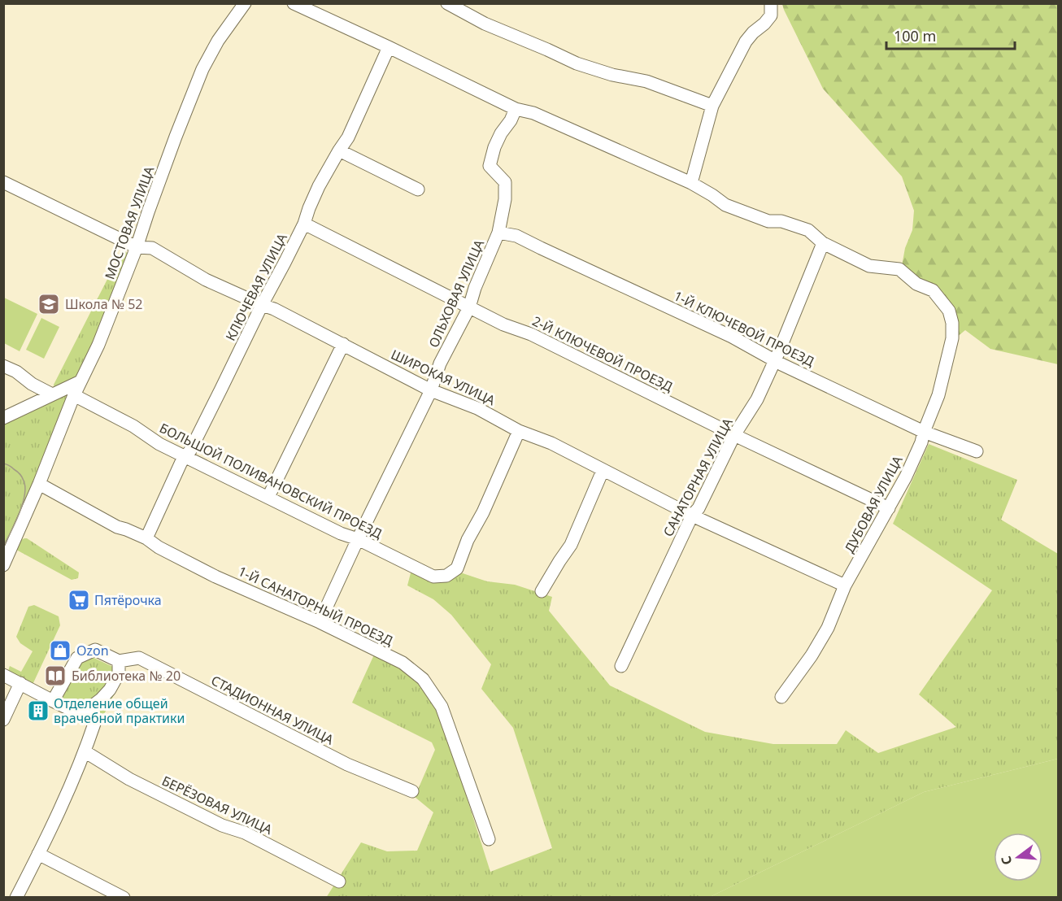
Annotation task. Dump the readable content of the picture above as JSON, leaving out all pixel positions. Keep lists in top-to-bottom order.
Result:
{
  "streets": {
    "street": [
      "МОСТОВАЯ УЛИЦА",
      "КЛЮЧЕВАЯ УЛИЦА",
      "ОЛЬХОВАЯ УЛИЦА",
      "1-Й КЛЮЧЕВОЙ ПРОЕЗД",
      "2-Й КЛЮЧЕВОЙ ПРОЕЗД",
      "ШИРОКАЯ УЛИЦА",
      "САНАТОРНАЯ УЛИЦА",
      "БОЛЬШОЙ ПОЛИВАНОВСКИЙ ПРОЕЗД",
      "ДУБОВАЯ УЛИЦА",
      "1-Й САНАТОРНЫЙ ПРОЕЗД",
      "СТАДИОННАЯ УЛИЦА",
      "БЕРЁЗОВАЯ УЛИЦА"
    ]
  },
  "crossings": [
    ["МОСТОВАЯ УЛИЦА", "ШИРОКАЯ УЛИЦА"],
    ["МОСТОВАЯ УЛИЦА", "БОЛЬШОЙ ПОЛИВАНОВСКИЙ ПРОЕЗД"],
    ["МОСТОВАЯ УЛИЦА", "1-Й САНАТОРНЫЙ ПРОЕЗД"],
    ["КЛЮЧЕВАЯ УЛИЦА", "2-Й КЛЮЧЕВОЙ ПРОЕЗД"],
    ["КЛЮЧЕВАЯ УЛИЦА", "ШИРОКАЯ УЛИЦА"],
    ["КЛЮЧЕВАЯ УЛИЦА", "БОЛЬШОЙ ПОЛИВАНОВСКИЙ ПРОЕЗД"],
    ["КЛЮЧЕВАЯ УЛИЦА", "1-Й САНАТОРНЫЙ ПРОЕЗД"],
    ["ОЛЬХОВАЯ УЛИЦА", "1-Й КЛЮЧЕВОЙ ПРОЕЗД"],
    ["ОЛЬХОВАЯ УЛИЦА", "2-Й КЛЮЧЕВОЙ ПРОЕЗД"],
    ["ОЛЬХОВАЯ УЛИЦА", "ШИРОКАЯ УЛИЦА"],
    ["ОЛЬХОВАЯ УЛИЦА", "БОЛЬШОЙ ПОЛИВАНОВСКИЙ ПРОЕЗД"],
    ["ОЛЬХОВАЯ УЛИЦА", "1-Й САНАТОРНЫЙ ПРОЕЗД"],
    ["1-Й КЛЮЧЕВОЙ ПРОЕЗД", "САНАТОРНАЯ УЛИЦА"],
    ["1-Й КЛЮЧЕВОЙ ПРОЕЗД", "ДУБОВАЯ УЛИЦА"],
    ["2-Й КЛЮЧЕВОЙ ПРОЕЗД", "САНАТОРНАЯ УЛИЦА"],
    ["2-Й КЛЮЧЕВОЙ ПРОЕЗД", "ДУБОВАЯ УЛИЦА"],
    ["ШИРОКАЯ УЛИЦА", "САНАТОРНАЯ УЛИЦА"],
    ["ШИРОКАЯ УЛИЦА", "БОЛЬШОЙ ПОЛИВАНОВСКИЙ ПРОЕЗД"],
    ["ШИРОКАЯ УЛИЦА", "ДУБОВАЯ УЛИЦА"],
    ["САНАТОРНАЯ УЛИЦА", "ДУБОВАЯ УЛИЦА"]
  ],
  "places": {
    "school or university": ["Школа № 52"],
    "supermarket": ["Пятёрочка"],
    "shop": ["Ozon"],
    "library": ["Библиотека № 20"],
    "building": ["Отделение общей врачебной практики"]
  },
  "scale_bar": "100 m",
  "north": "left"
}
